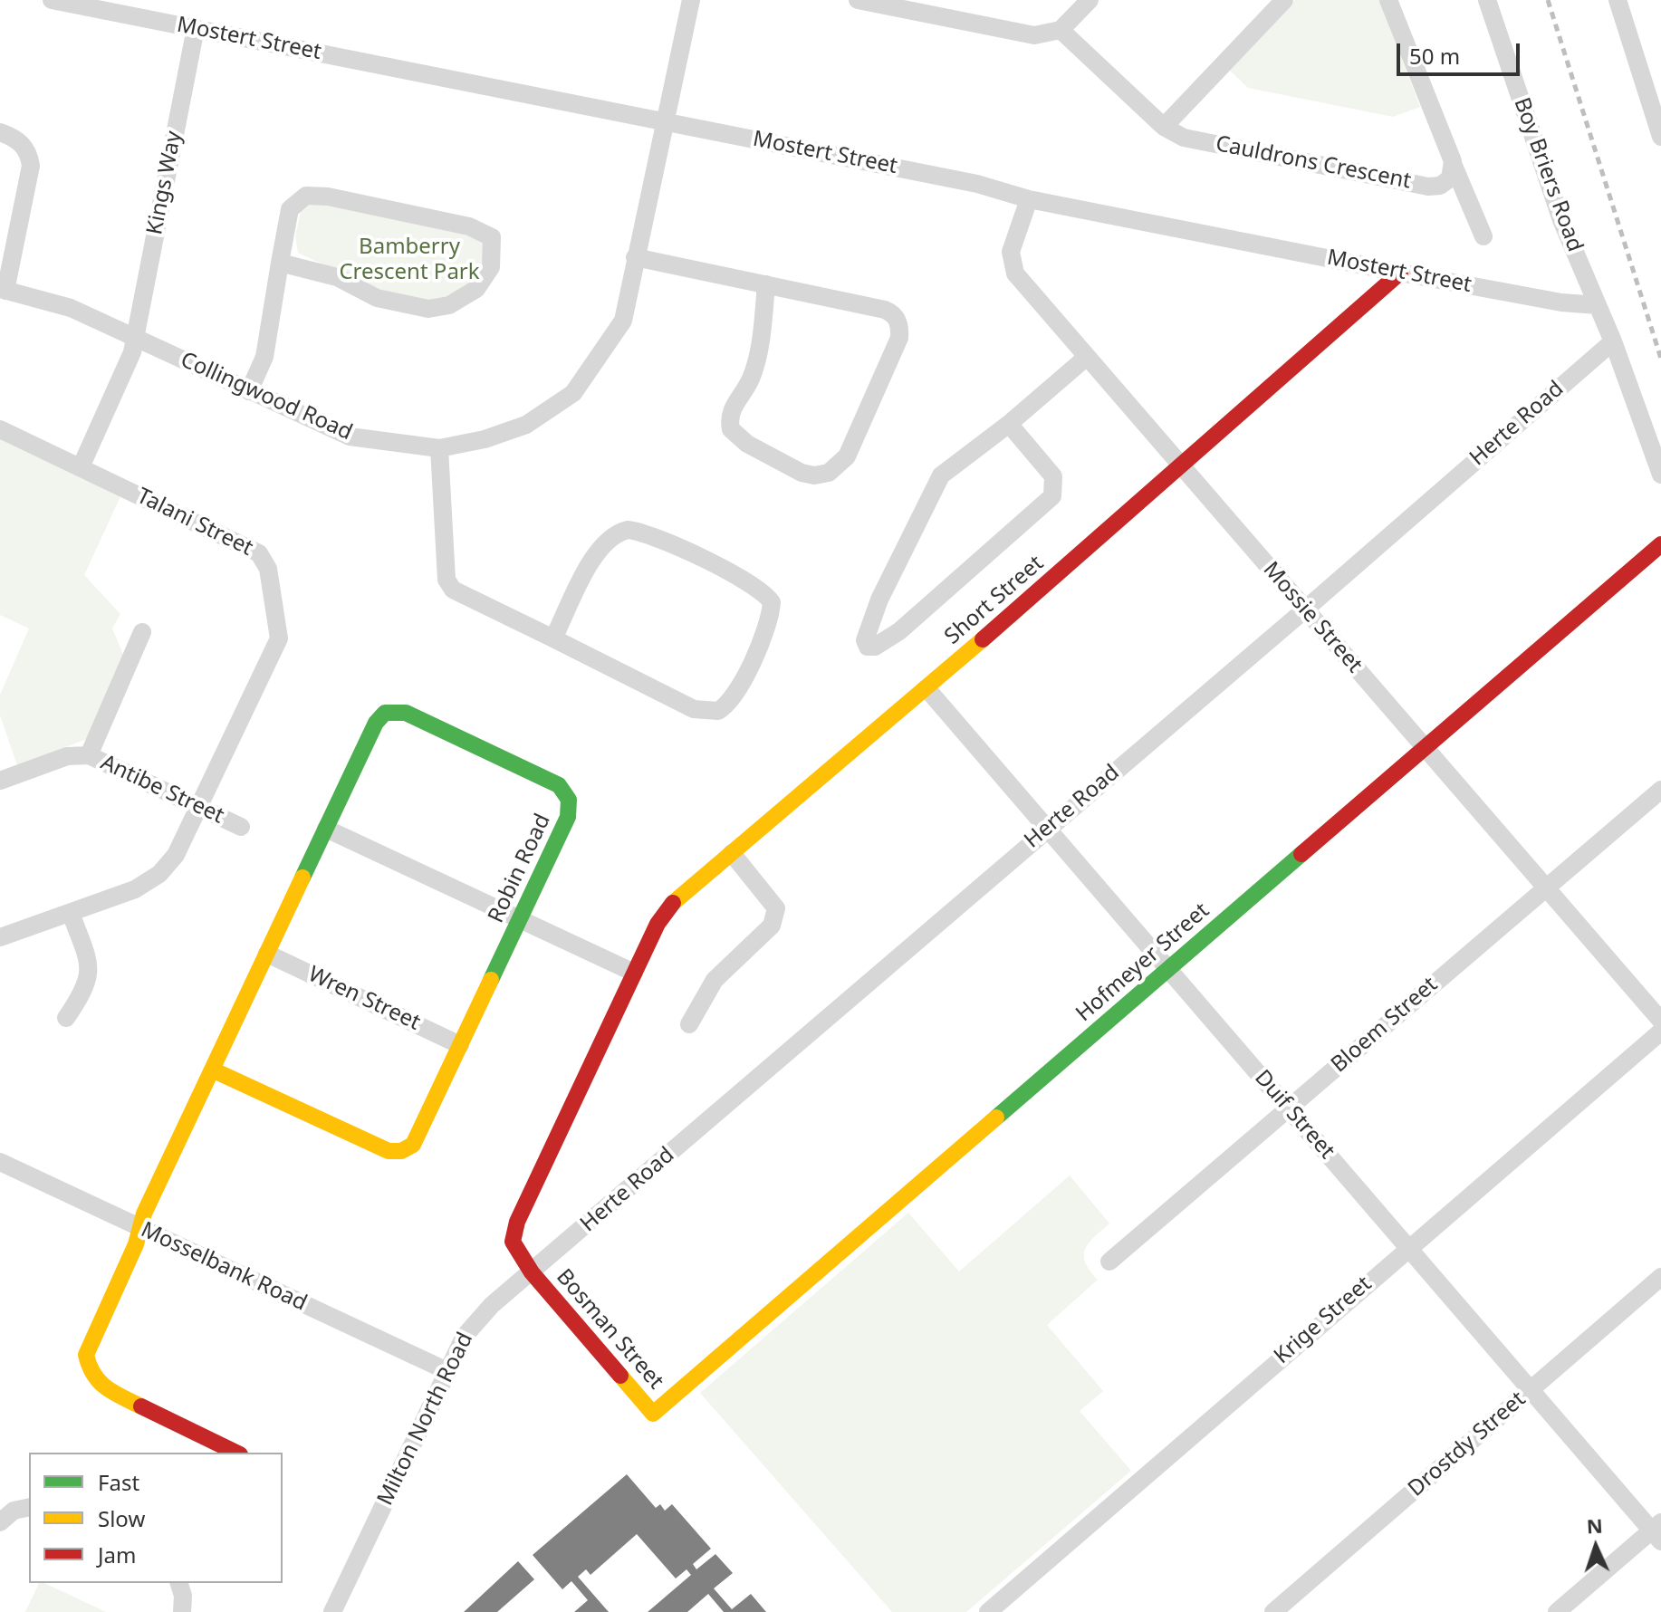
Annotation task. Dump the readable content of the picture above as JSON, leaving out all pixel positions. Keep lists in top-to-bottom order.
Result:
{
  "streets": {
    "street": [
      "Mostert Street",
      "Cauldrons Crescent",
      "Boy Briers Road",
      "Kings Way",
      "Collingwood Road",
      "Herte Road",
      "Talani Street",
      "Short Street",
      "Mossie Street",
      "Antibe Street",
      "Robin Road",
      "Hofmeyer Street",
      "Wren Street",
      "Bloem Street",
      "Duif Street",
      "Mosselbank Road",
      "Krige Street",
      "Bosman Street",
      "Milton North Road",
      "Drostdy Street"
    ]
  },
  "crossings": [
    ["Mostert Street", "Boy Briers Road"],
    ["Mostert Street", "Kings Way"],
    ["Mostert Street", "Collingwood Road"],
    ["Mostert Street", "Short Street"],
    ["Mostert Street", "Mossie Street"],
    ["Boy Briers Road", "Herte Road"],
    ["Kings Way", "Collingwood Road"],
    ["Kings Way", "Talani Street"],
    ["Herte Road", "Mossie Street"],
    ["Herte Road", "Duif Street"],
    ["Herte Road", "Bosman Street"],
    ["Herte Road", "Milton North Road"],
    ["Talani Street", "Antibe Street"],
    ["Short Street", "Mossie Street"],
    ["Short Street", "Duif Street"],
    ["Mossie Street", "Hofmeyer Street"],
    ["Mossie Street", "Bloem Street"],
    ["Robin Road", "Wren Street"],
    ["Robin Road", "Mosselbank Road"],
    ["Hofmeyer Street", "Duif Street"],
    ["Hofmeyer Street", "Bosman Street"],
    ["Bloem Street", "Duif Street"],
    ["Duif Street", "Krige Street"],
    ["Duif Street", "Drostdy Street"],
    ["Mosselbank Road", "Milton North Road"],
    ["Bosman Street", "Milton North Road"]
  ],
  "parks": ["Bamberry Crescent Park"],
  "legend": ["Fast", "Slow", "Jam"],
  "scale_bar": "50 m",
  "north": "top"
}
